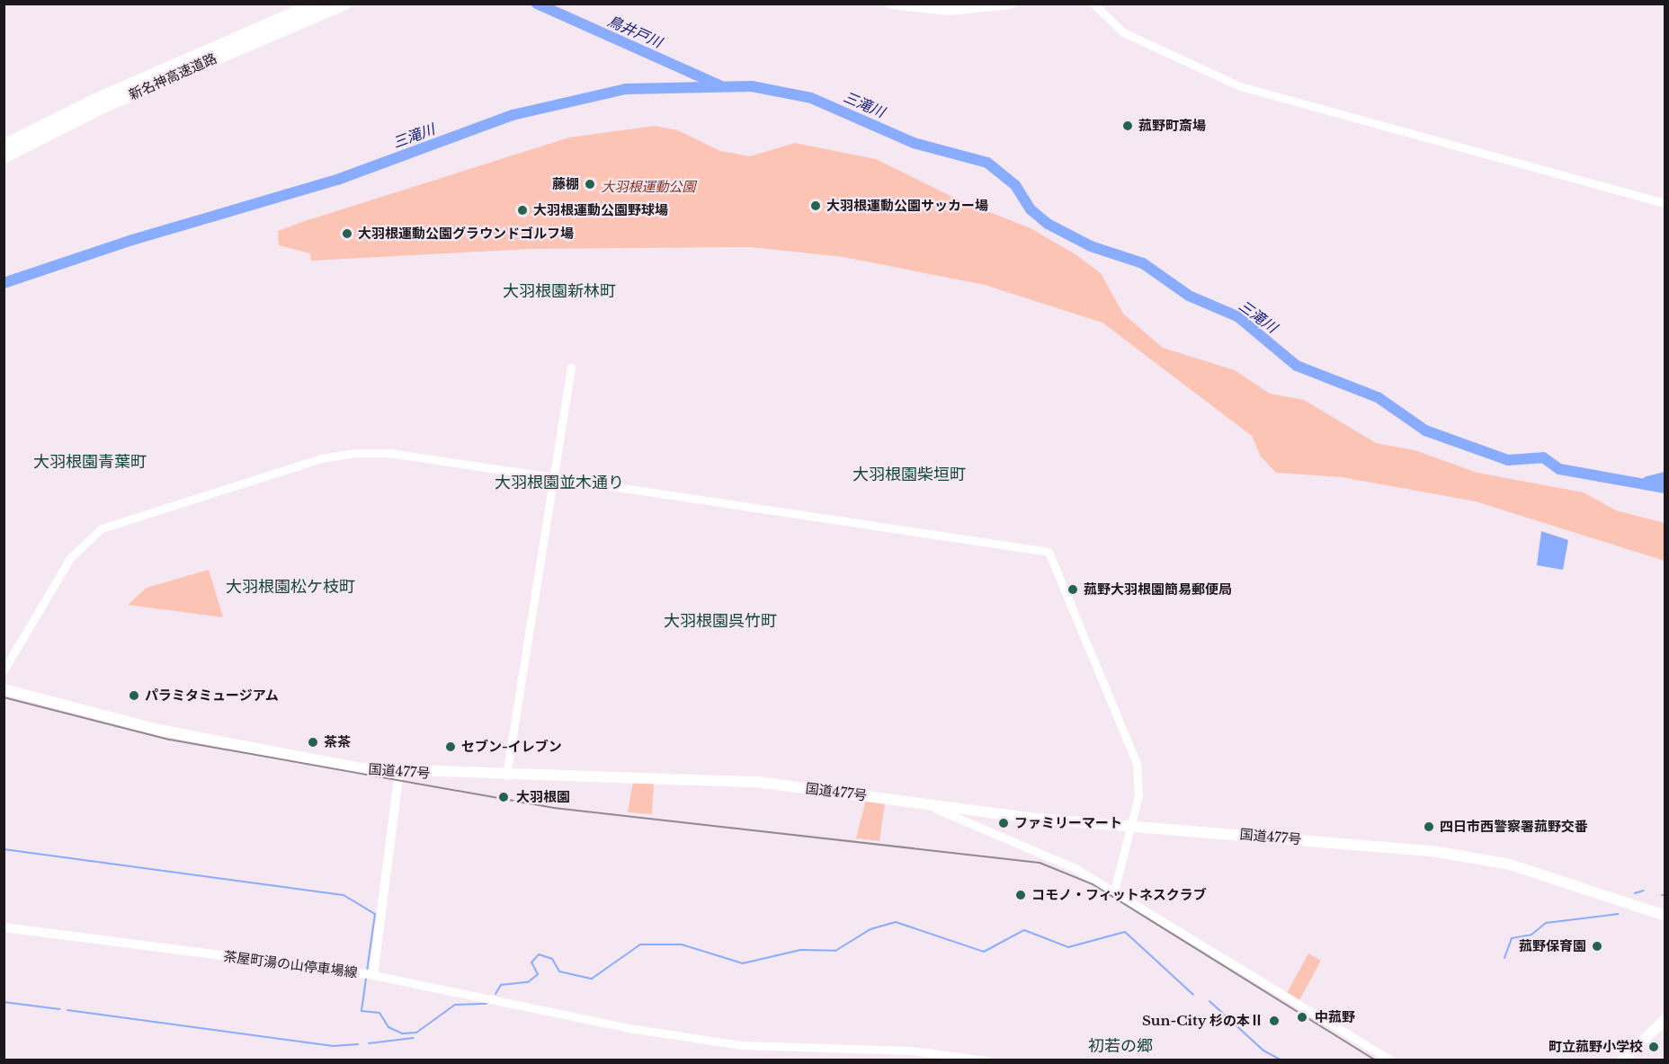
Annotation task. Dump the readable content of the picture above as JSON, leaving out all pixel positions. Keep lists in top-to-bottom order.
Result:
{
  "streets": {
    "highway": ["新名神高速道路", "国道477号"],
    "main road": ["茶屋町湯の山停車場線"]
  },
  "crossings": [
    ["国道477号", "茶屋町湯の山停車場線"]
  ],
  "districts": [
    "大羽根園新林町",
    "大羽根園青葉町",
    "大羽根園柴垣町",
    "大羽根園並木通り",
    "大羽根園松ケ枝町",
    "大羽根園呉竹町",
    "初若の郷"
  ],
  "water": ["鳥井戸川", "三滝川"],
  "parks": ["大羽根運動公園"],
  "places": [
    "菰野町斎場",
    "藤棚",
    "大羽根運動公園サッカー場",
    "大羽根運動公園野球場",
    "大羽根運動公園グラウンドゴルフ場",
    "菰野大羽根園簡易郵便局",
    "パラミタミュージアム",
    "茶茶",
    "セブン-イレブン",
    "大羽根園",
    "ファミリーマート",
    "四日市西警察署菰野交番",
    "コモノ・フィットネスクラブ",
    "菰野保育園",
    "中菰野",
    "Sun-City 杉の本Ⅱ",
    "町立菰野小学校"
  ]
}
